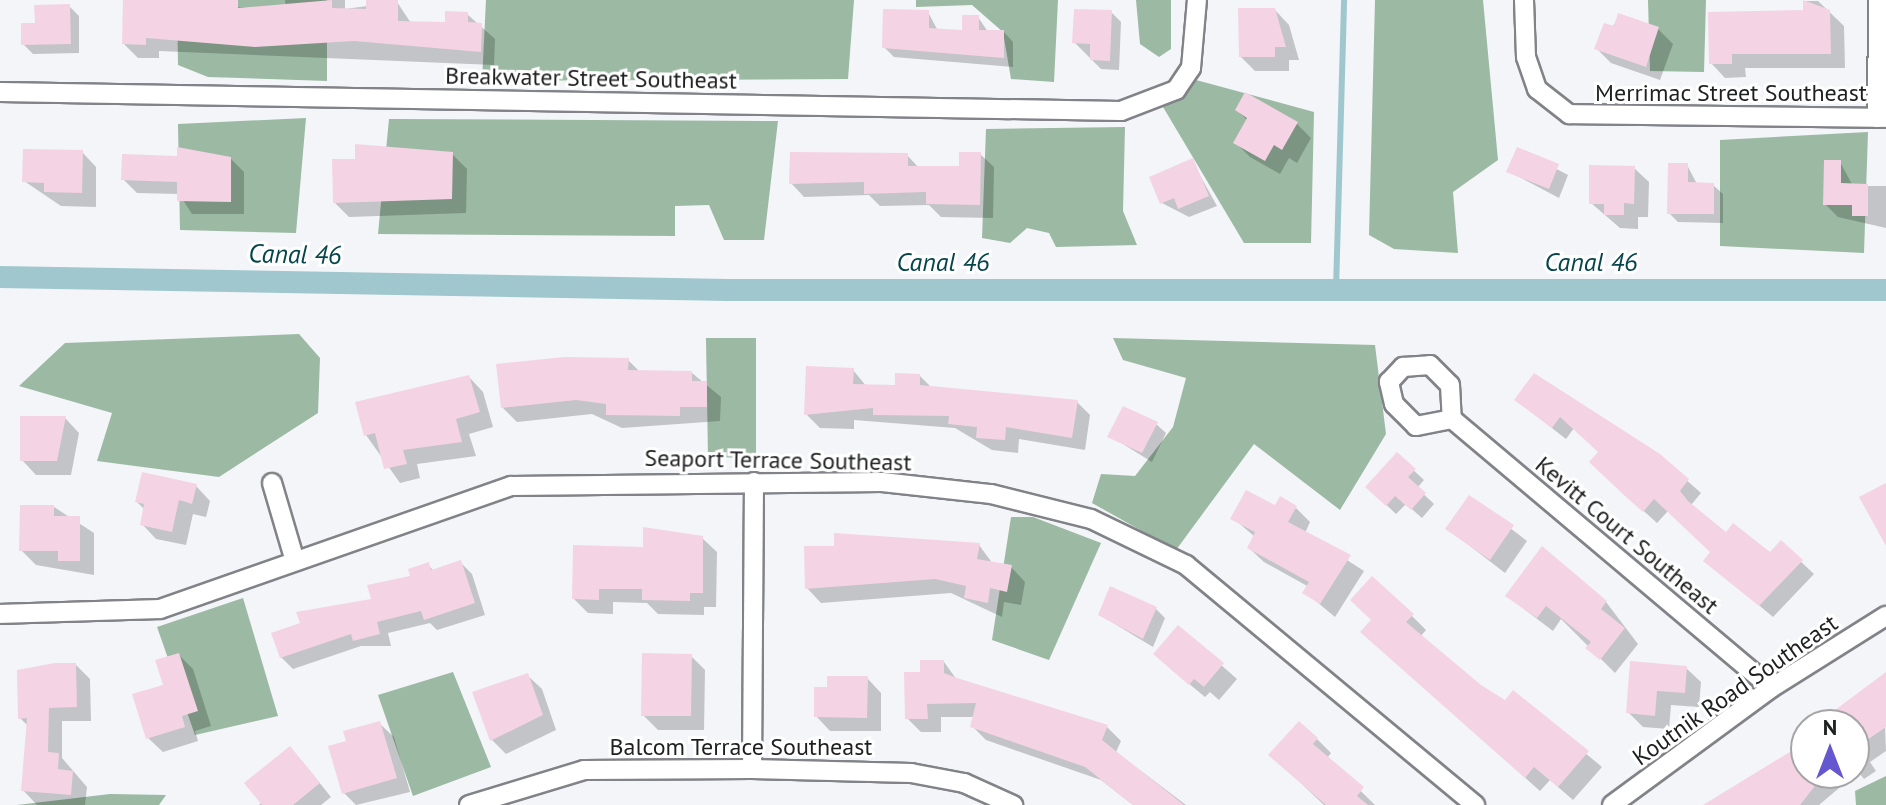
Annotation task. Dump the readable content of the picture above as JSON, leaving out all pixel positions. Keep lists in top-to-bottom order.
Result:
{
  "streets": {
    "street": [
      "Breakwater Street Southeast",
      "Merrimac Street Southeast",
      "Seaport Terrace Southeast",
      "Kevitt Court Southeast",
      "Koutnik Road Southeast",
      "Balcom Terrace Southeast"
    ]
  },
  "crossings": [
    ["Kevitt Court Southeast", "Koutnik Road Southeast"]
  ],
  "water": ["Canal 46"],
  "north": "top"
}
